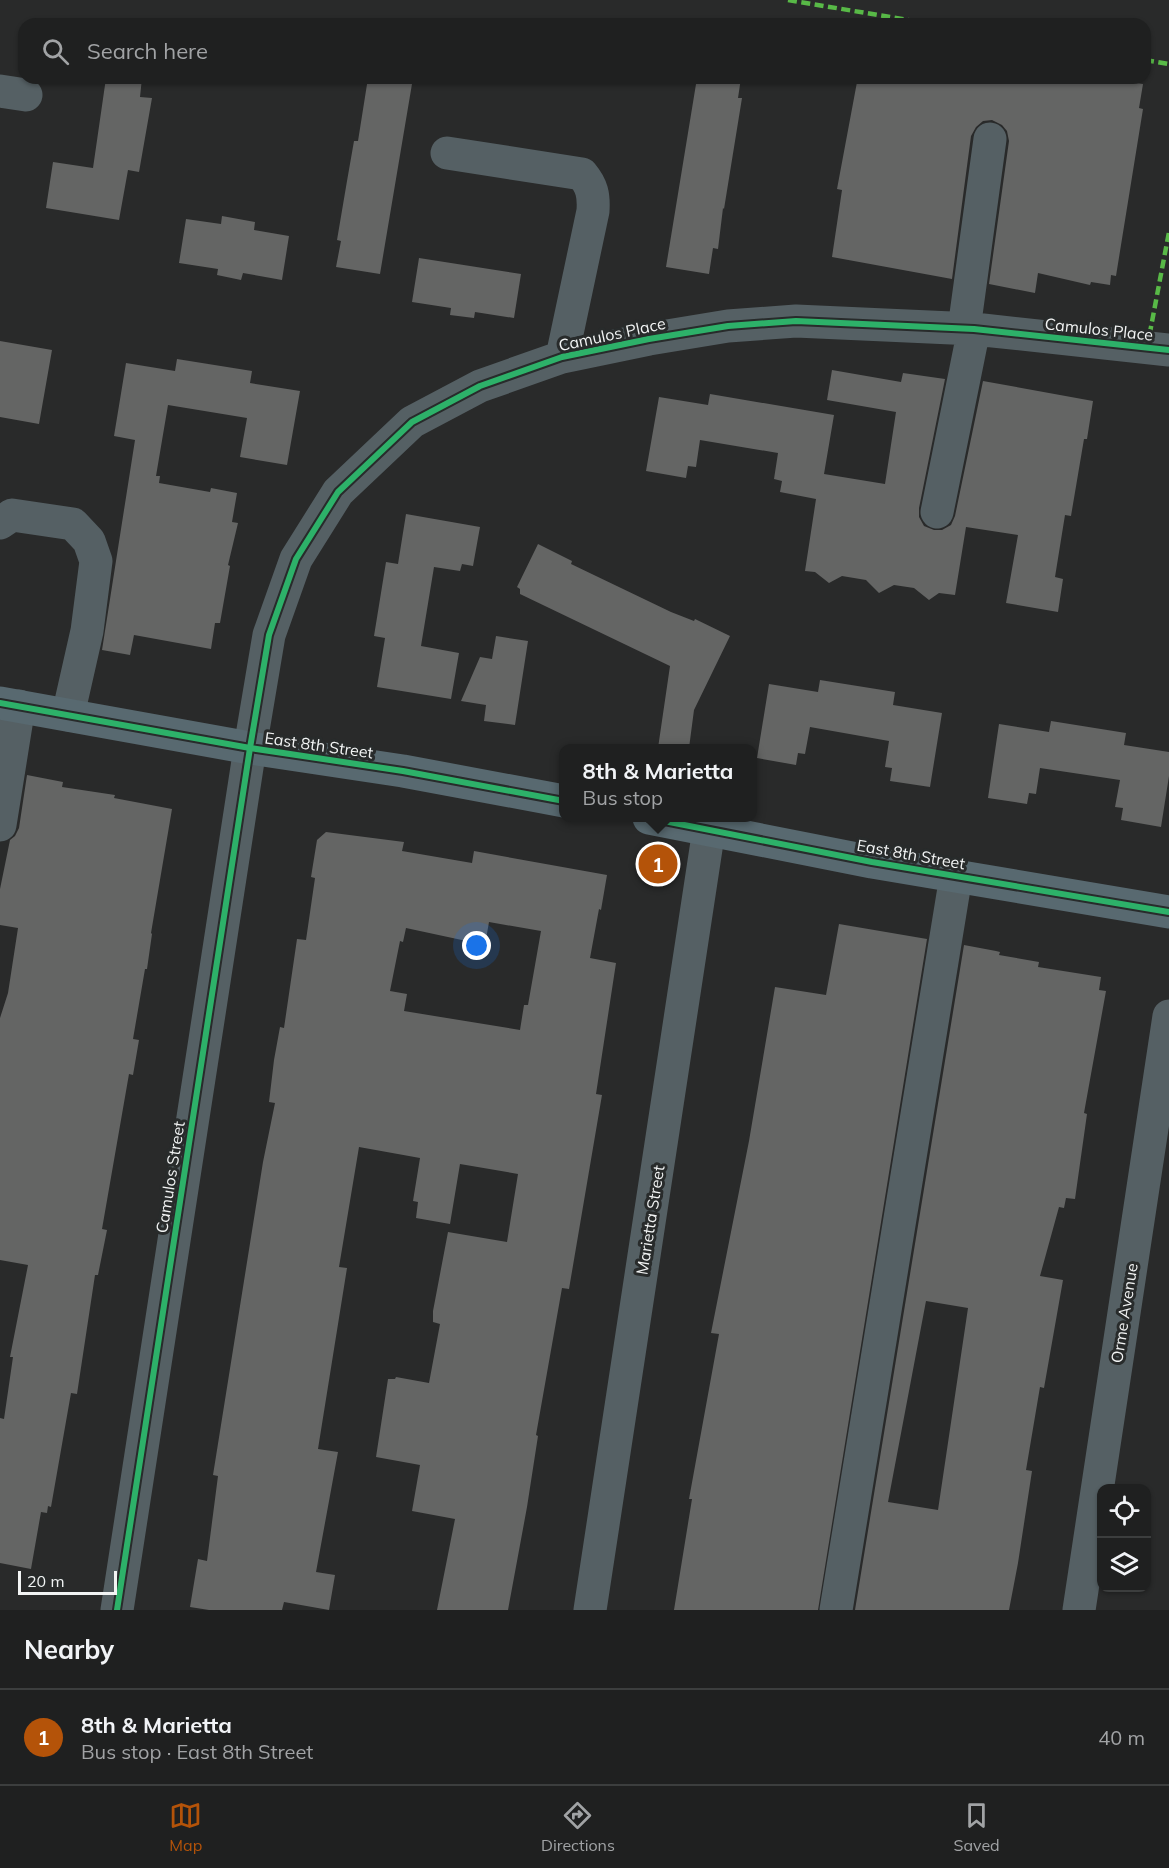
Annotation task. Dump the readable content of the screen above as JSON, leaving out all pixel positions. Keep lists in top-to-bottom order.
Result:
{
  "streets": {
    "main road": ["East 8th Street"],
    "street": [
      "Camulos Place",
      "Camulos Street",
      "Marietta Street",
      "Orme Avenue"
    ]
  },
  "crossings": [
    ["Camulos Place", "East 8th Street"],
    ["Camulos Place", "Camulos Street"],
    ["East 8th Street", "Camulos Street"],
    ["East 8th Street", "Marietta Street"]
  ],
  "scale_bar": "20 m",
  "page": {
    "search": "Search here",
    "popup": ["8th & Marietta", "Bus stop"],
    "pins": "1",
    "scale": "20 m",
    "heading": "Nearby",
    "list": [
      {
        "mark": "1",
        "name": "8th & Marietta",
        "note": "Bus stop · East 8th Street",
        "value": "40 m"
      }
    ],
    "nav": ["Map", "Directions", "Saved"]
  }
}
